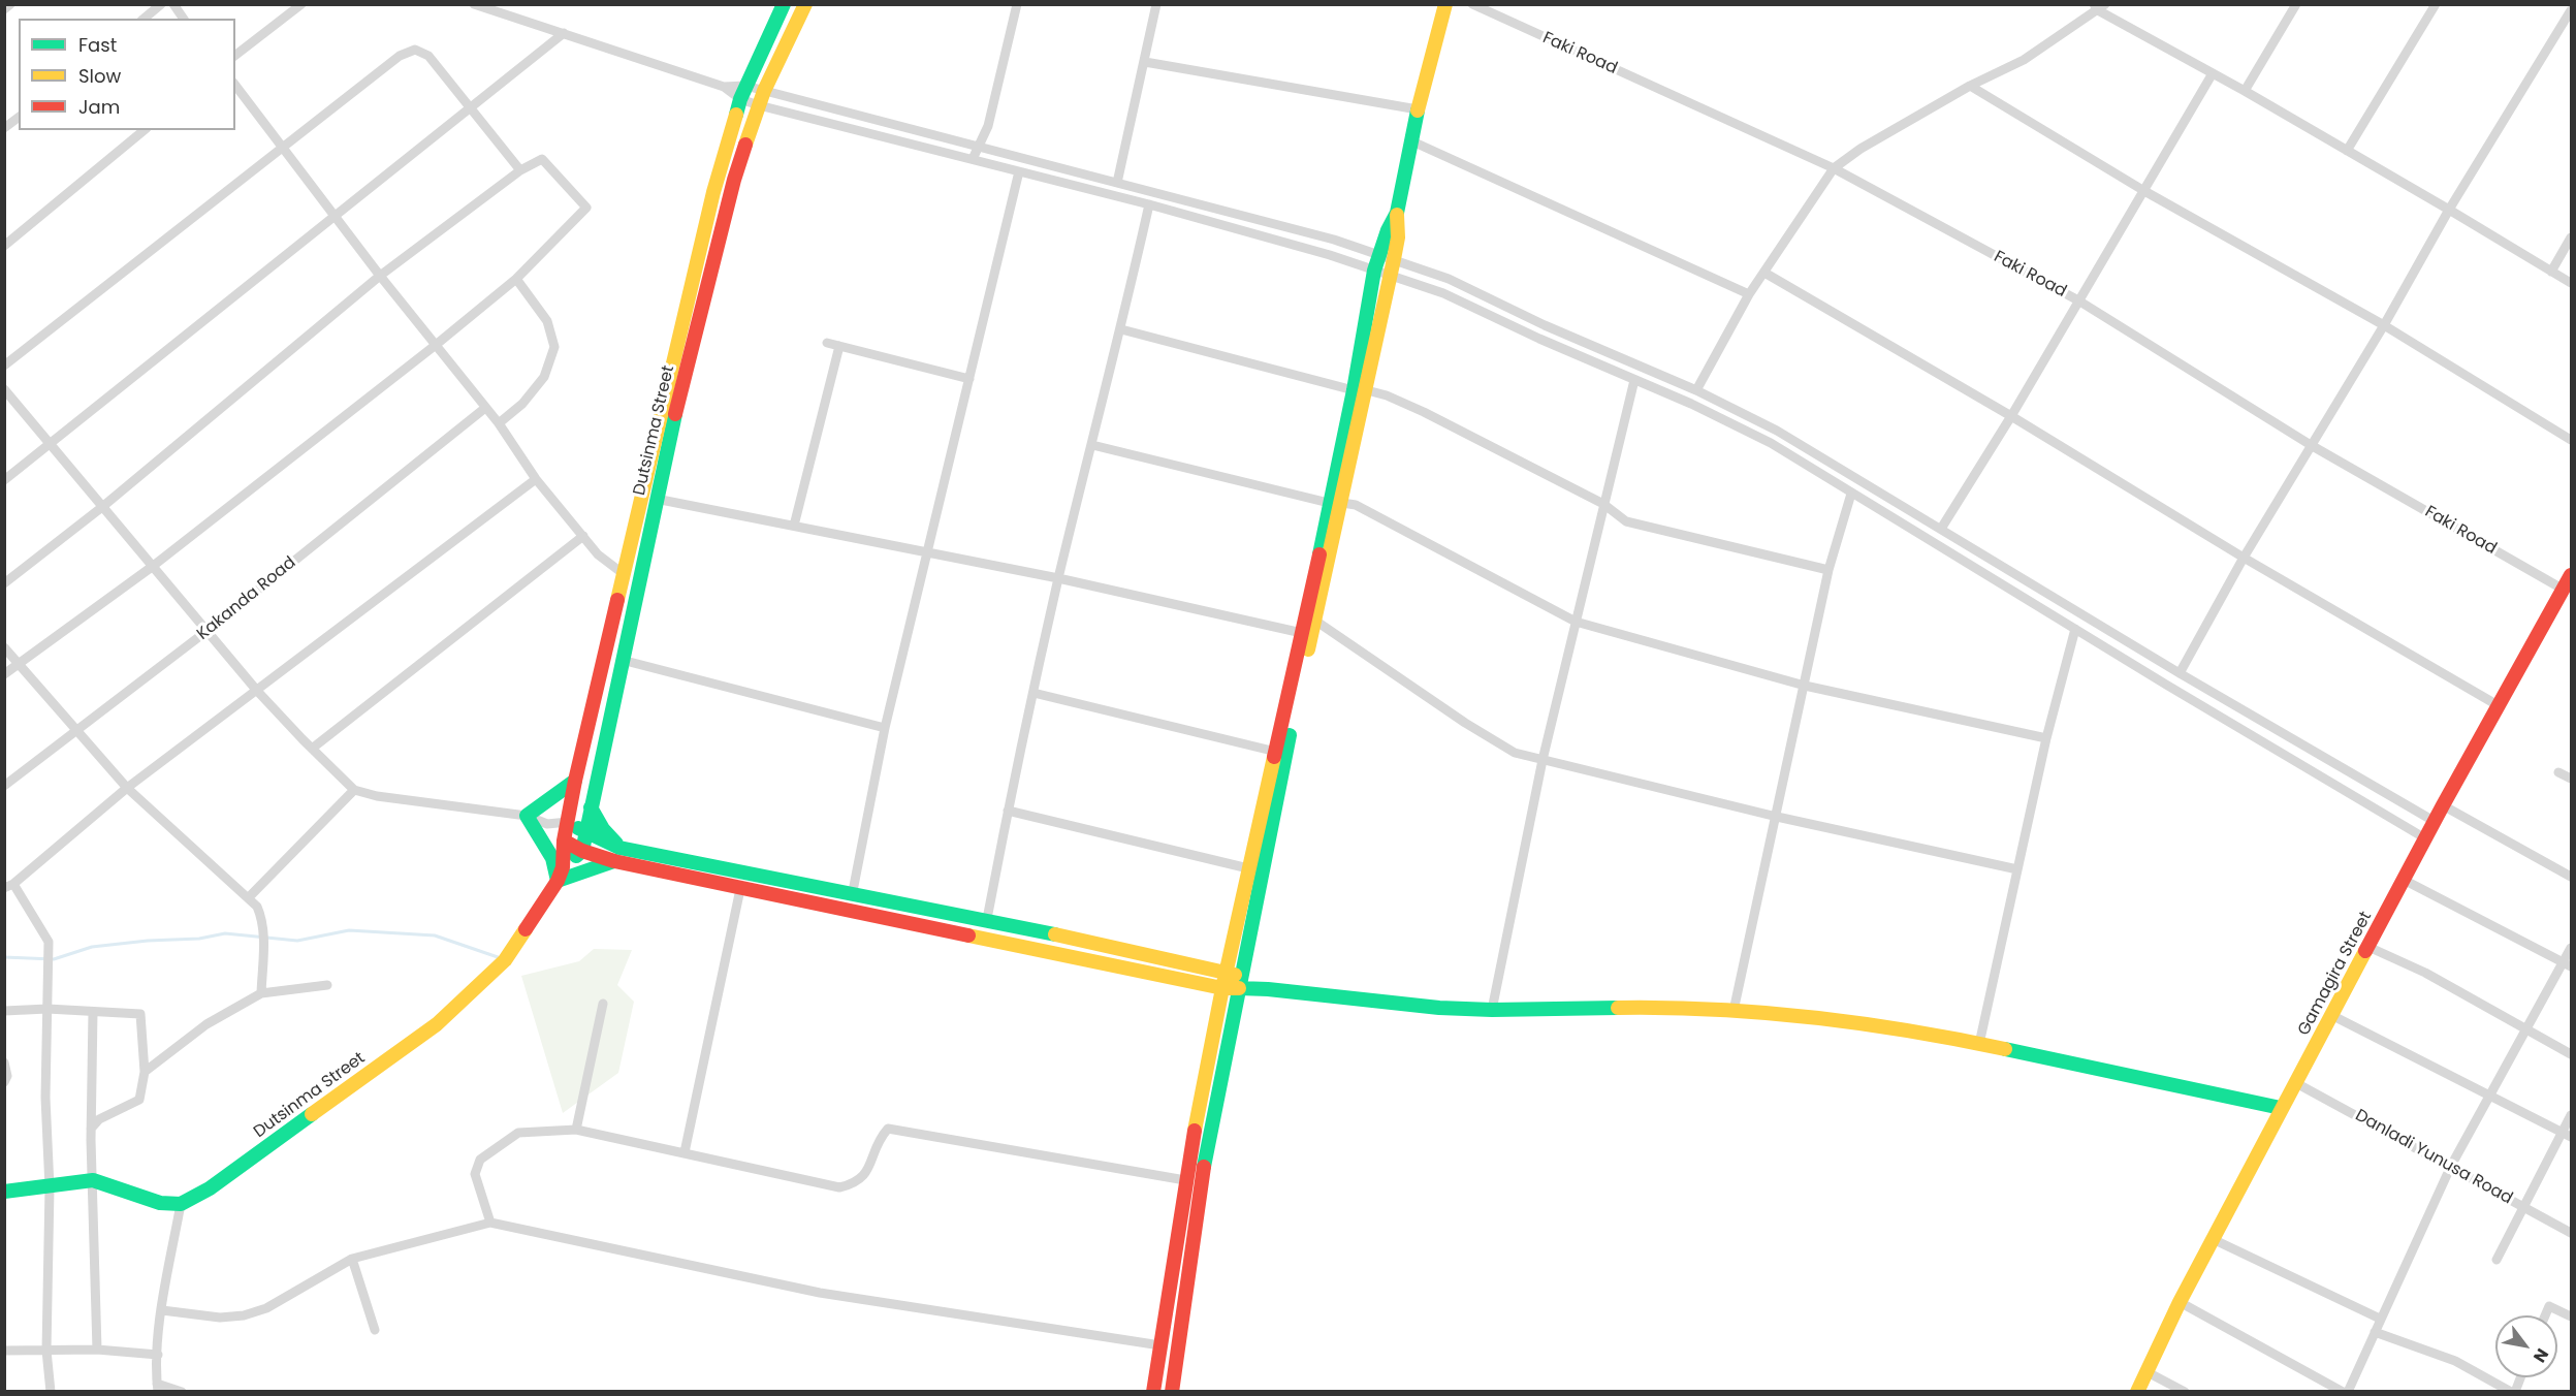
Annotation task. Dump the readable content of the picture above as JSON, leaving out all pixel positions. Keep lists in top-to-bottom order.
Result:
{
  "streets": {
    "street": [
      "Faki Road",
      "Dutsinma Street",
      "Kakanda Road",
      "Gamagira Street",
      "Danladi Yunusa Road"
    ]
  },
  "crossings": [
    ["Faki Road", "Gamagira Street"],
    ["Gamagira Street", "Danladi Yunusa Road"]
  ],
  "legend": ["Fast", "Slow", "Jam"],
  "north": "bottom right"
}
